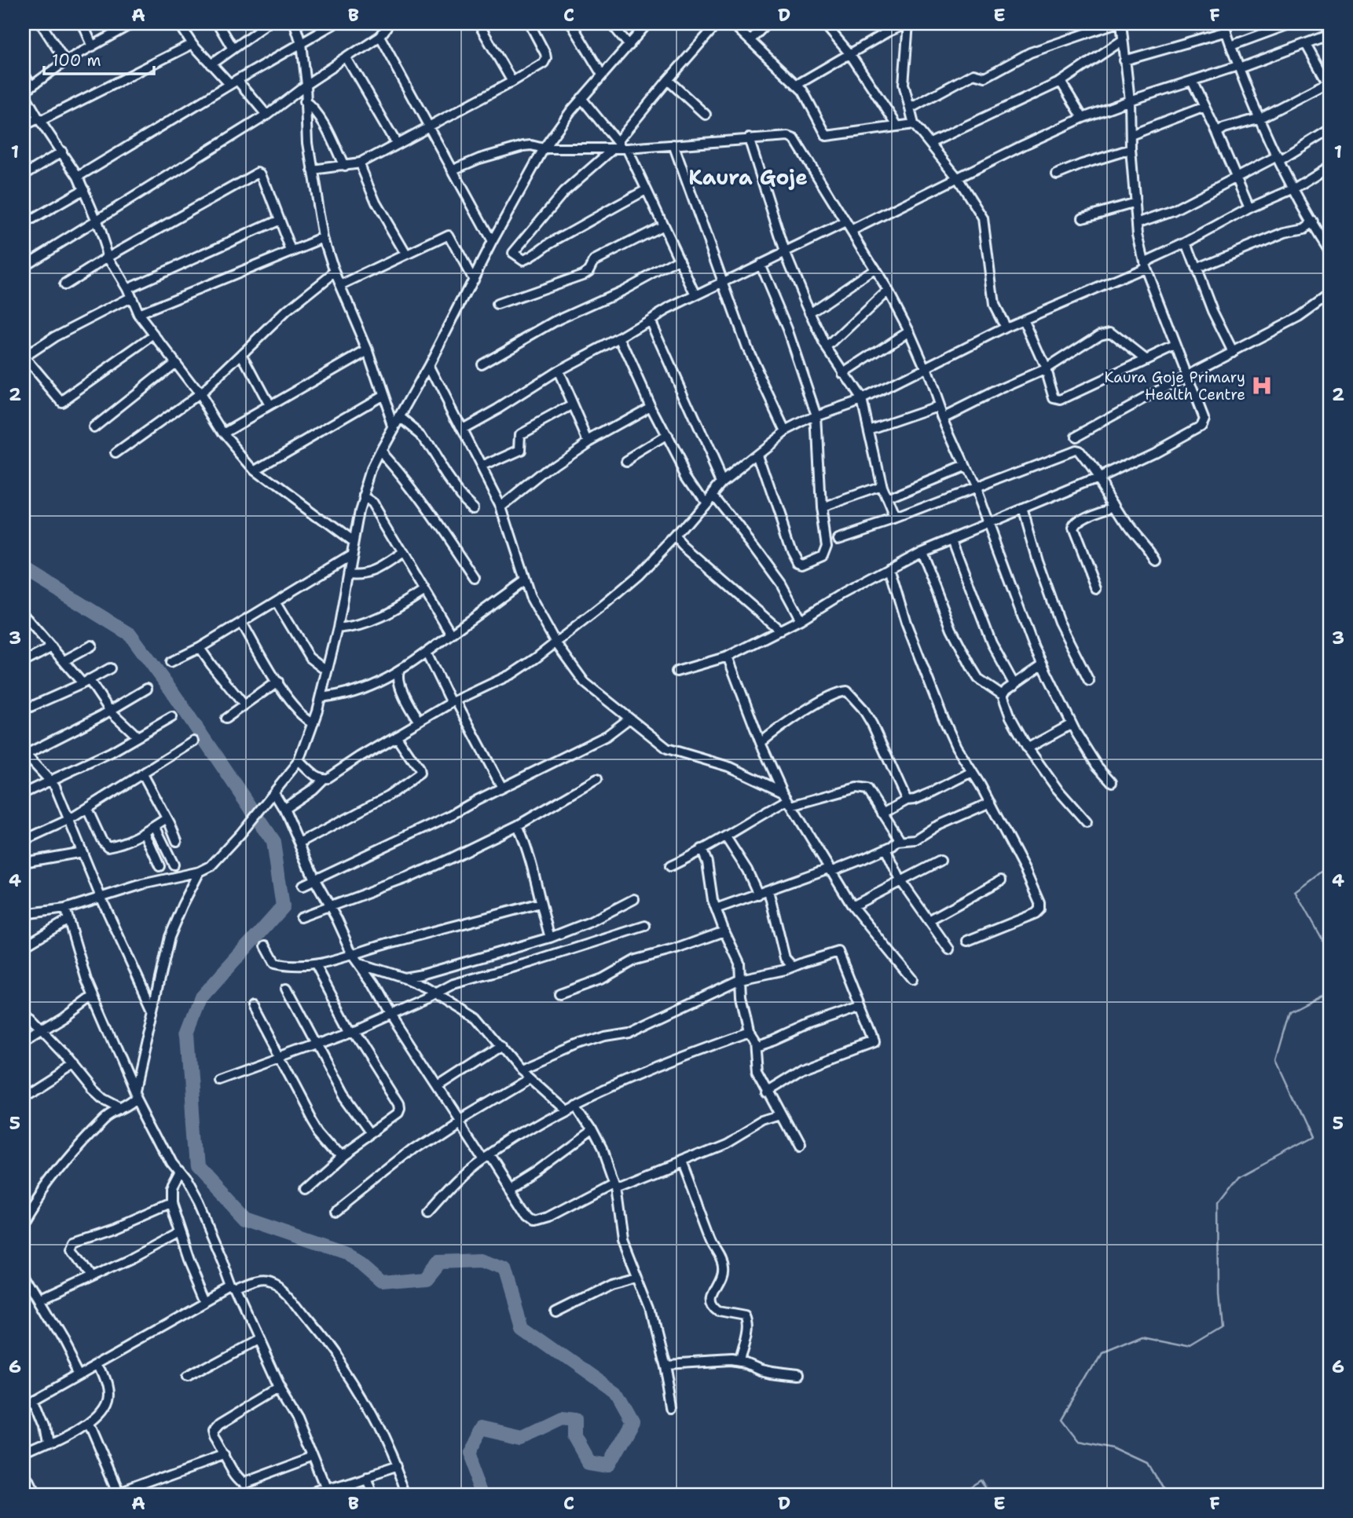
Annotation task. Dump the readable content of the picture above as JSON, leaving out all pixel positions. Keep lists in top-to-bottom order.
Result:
{
  "districts": ["Kaura Goje"],
  "places": {
    "hospital": ["Kaura Goje Primary Health Centre"]
  },
  "scale_bar": "100 m",
  "grid": {
    "columns": [
      "A",
      "B",
      "C",
      "D",
      "E",
      "F"
    ],
    "rows": [
      "1",
      "2",
      "3",
      "4",
      "5",
      "6"
    ]
  }
}
